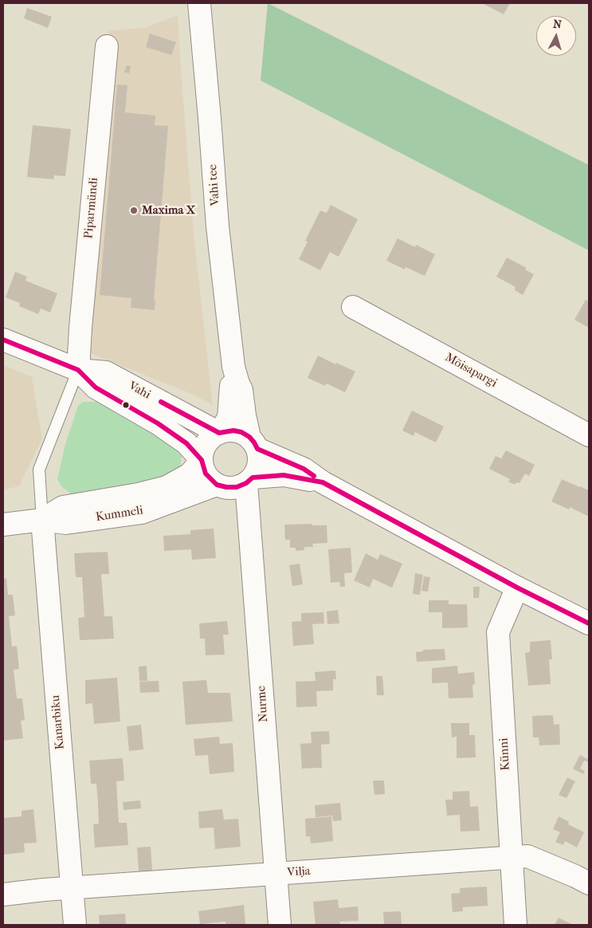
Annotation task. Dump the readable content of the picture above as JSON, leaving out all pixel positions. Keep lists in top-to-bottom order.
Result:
{
  "streets": {
    "street": [
      "Vahi tee",
      "Piparmündi",
      "Mõisapargi",
      "Vahi",
      "Kummeli",
      "Nurme",
      "Kanarbiku",
      "Künni",
      "Vilja"
    ]
  },
  "crossings": [
    ["Vahi tee", "Vahi"],
    ["Vahi tee", "Kummeli"],
    ["Vahi tee", "Nurme"],
    ["Piparmündi", "Vahi"],
    ["Vahi", "Kummeli"],
    ["Vahi", "Nurme"],
    ["Kummeli", "Nurme"],
    ["Kummeli", "Kanarbiku"],
    ["Nurme", "Vilja"],
    ["Kanarbiku", "Vilja"],
    ["Künni", "Vilja"]
  ],
  "places": ["Maxima X"],
  "north": "top"
}
